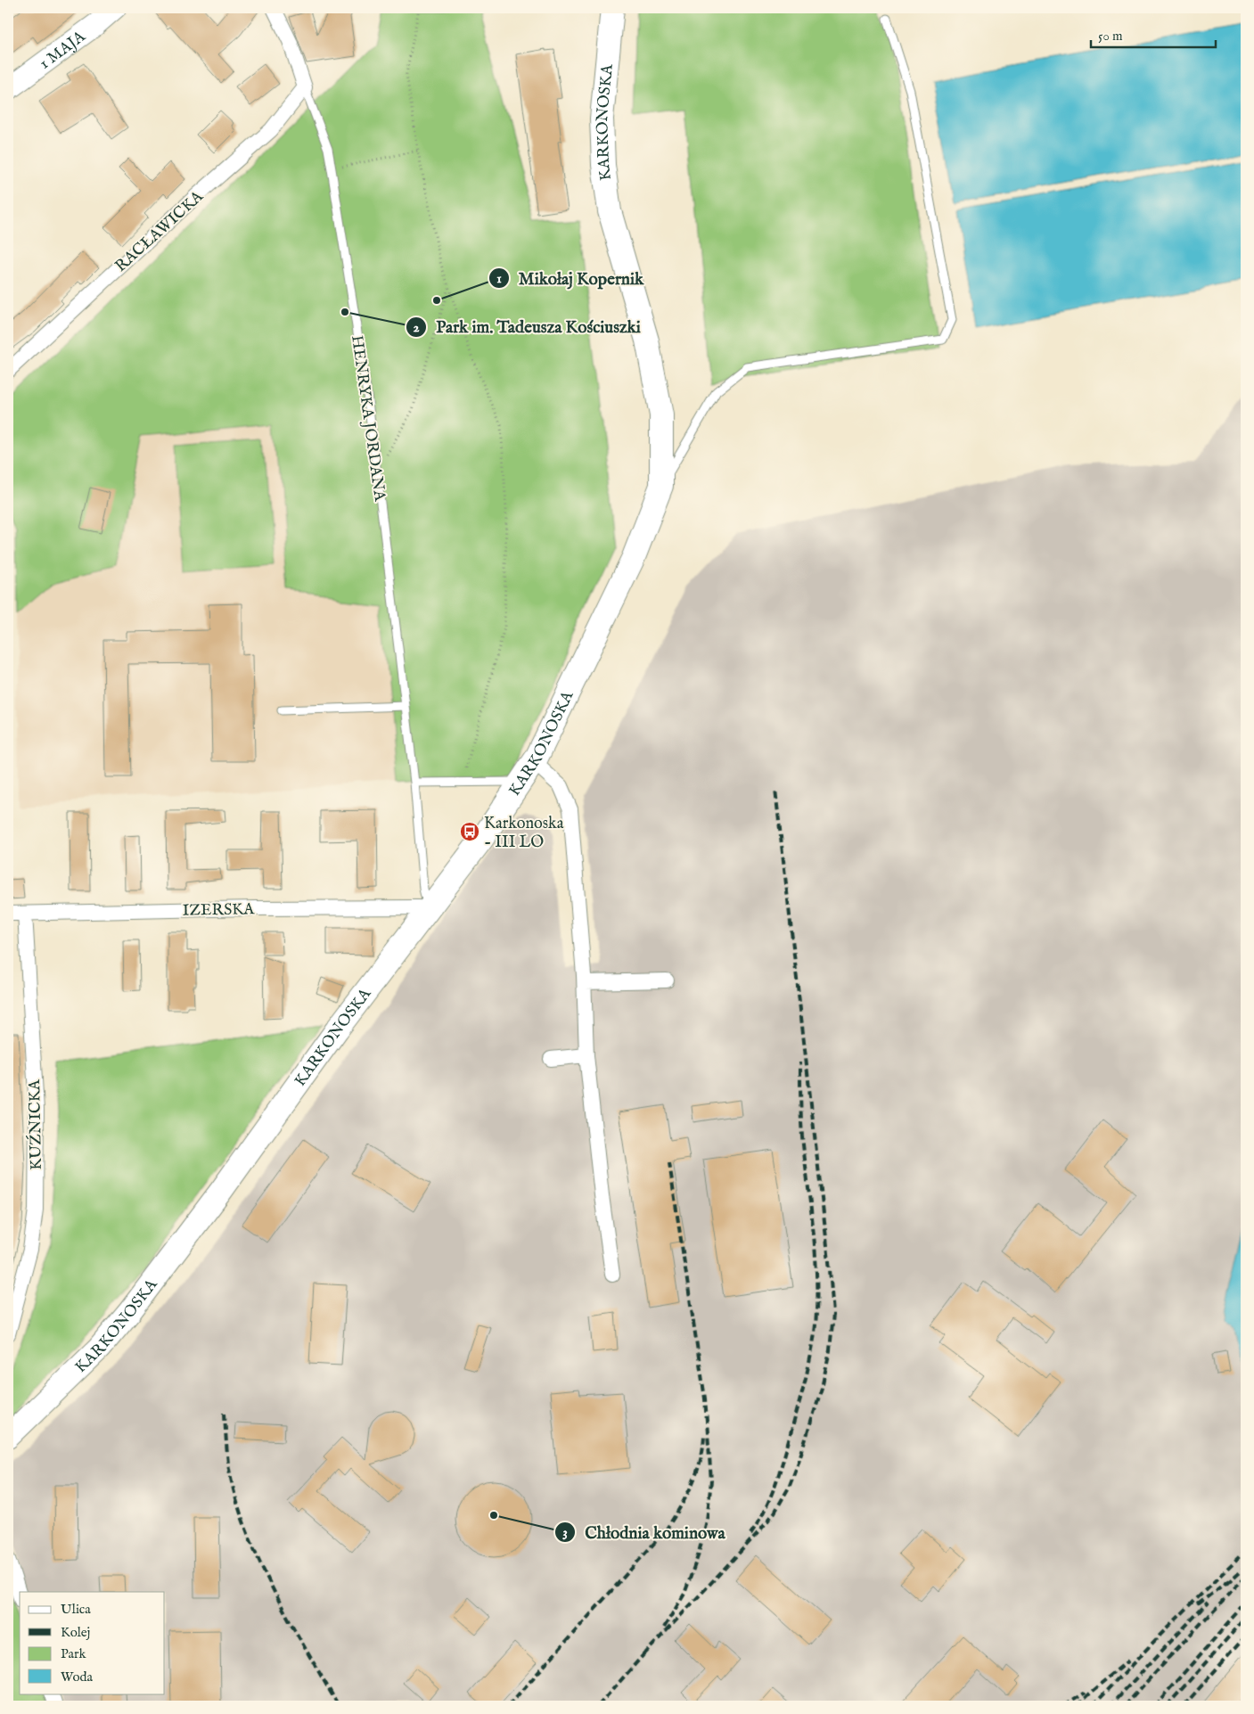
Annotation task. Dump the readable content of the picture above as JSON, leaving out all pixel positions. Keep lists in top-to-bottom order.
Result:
{
  "streets": {
    "main road": ["KARKONOSKA"],
    "street": [
      "1 MAJA",
      "RACŁAWICKA",
      "HENRYKA JORDANA",
      "IZERSKA",
      "KUŹNICKA"
    ]
  },
  "crossings": [
    ["KARKONOSKA", "HENRYKA JORDANA"],
    ["KARKONOSKA", "IZERSKA"],
    ["RACŁAWICKA", "HENRYKA JORDANA"],
    ["HENRYKA JORDANA", "IZERSKA"],
    ["IZERSKA", "KUŹNICKA"]
  ],
  "places": {
    "other": ["Mikołaj Kopernik", "Park im. Tadeusza Kościuszki", "Chłodnia kominowa"],
    "bus stop": ["Karkonoska - III LO"]
  },
  "legend": [
    "Ulica",
    "Kolej",
    "Park",
    "Woda"
  ],
  "scale_bar": "50 m"
}
